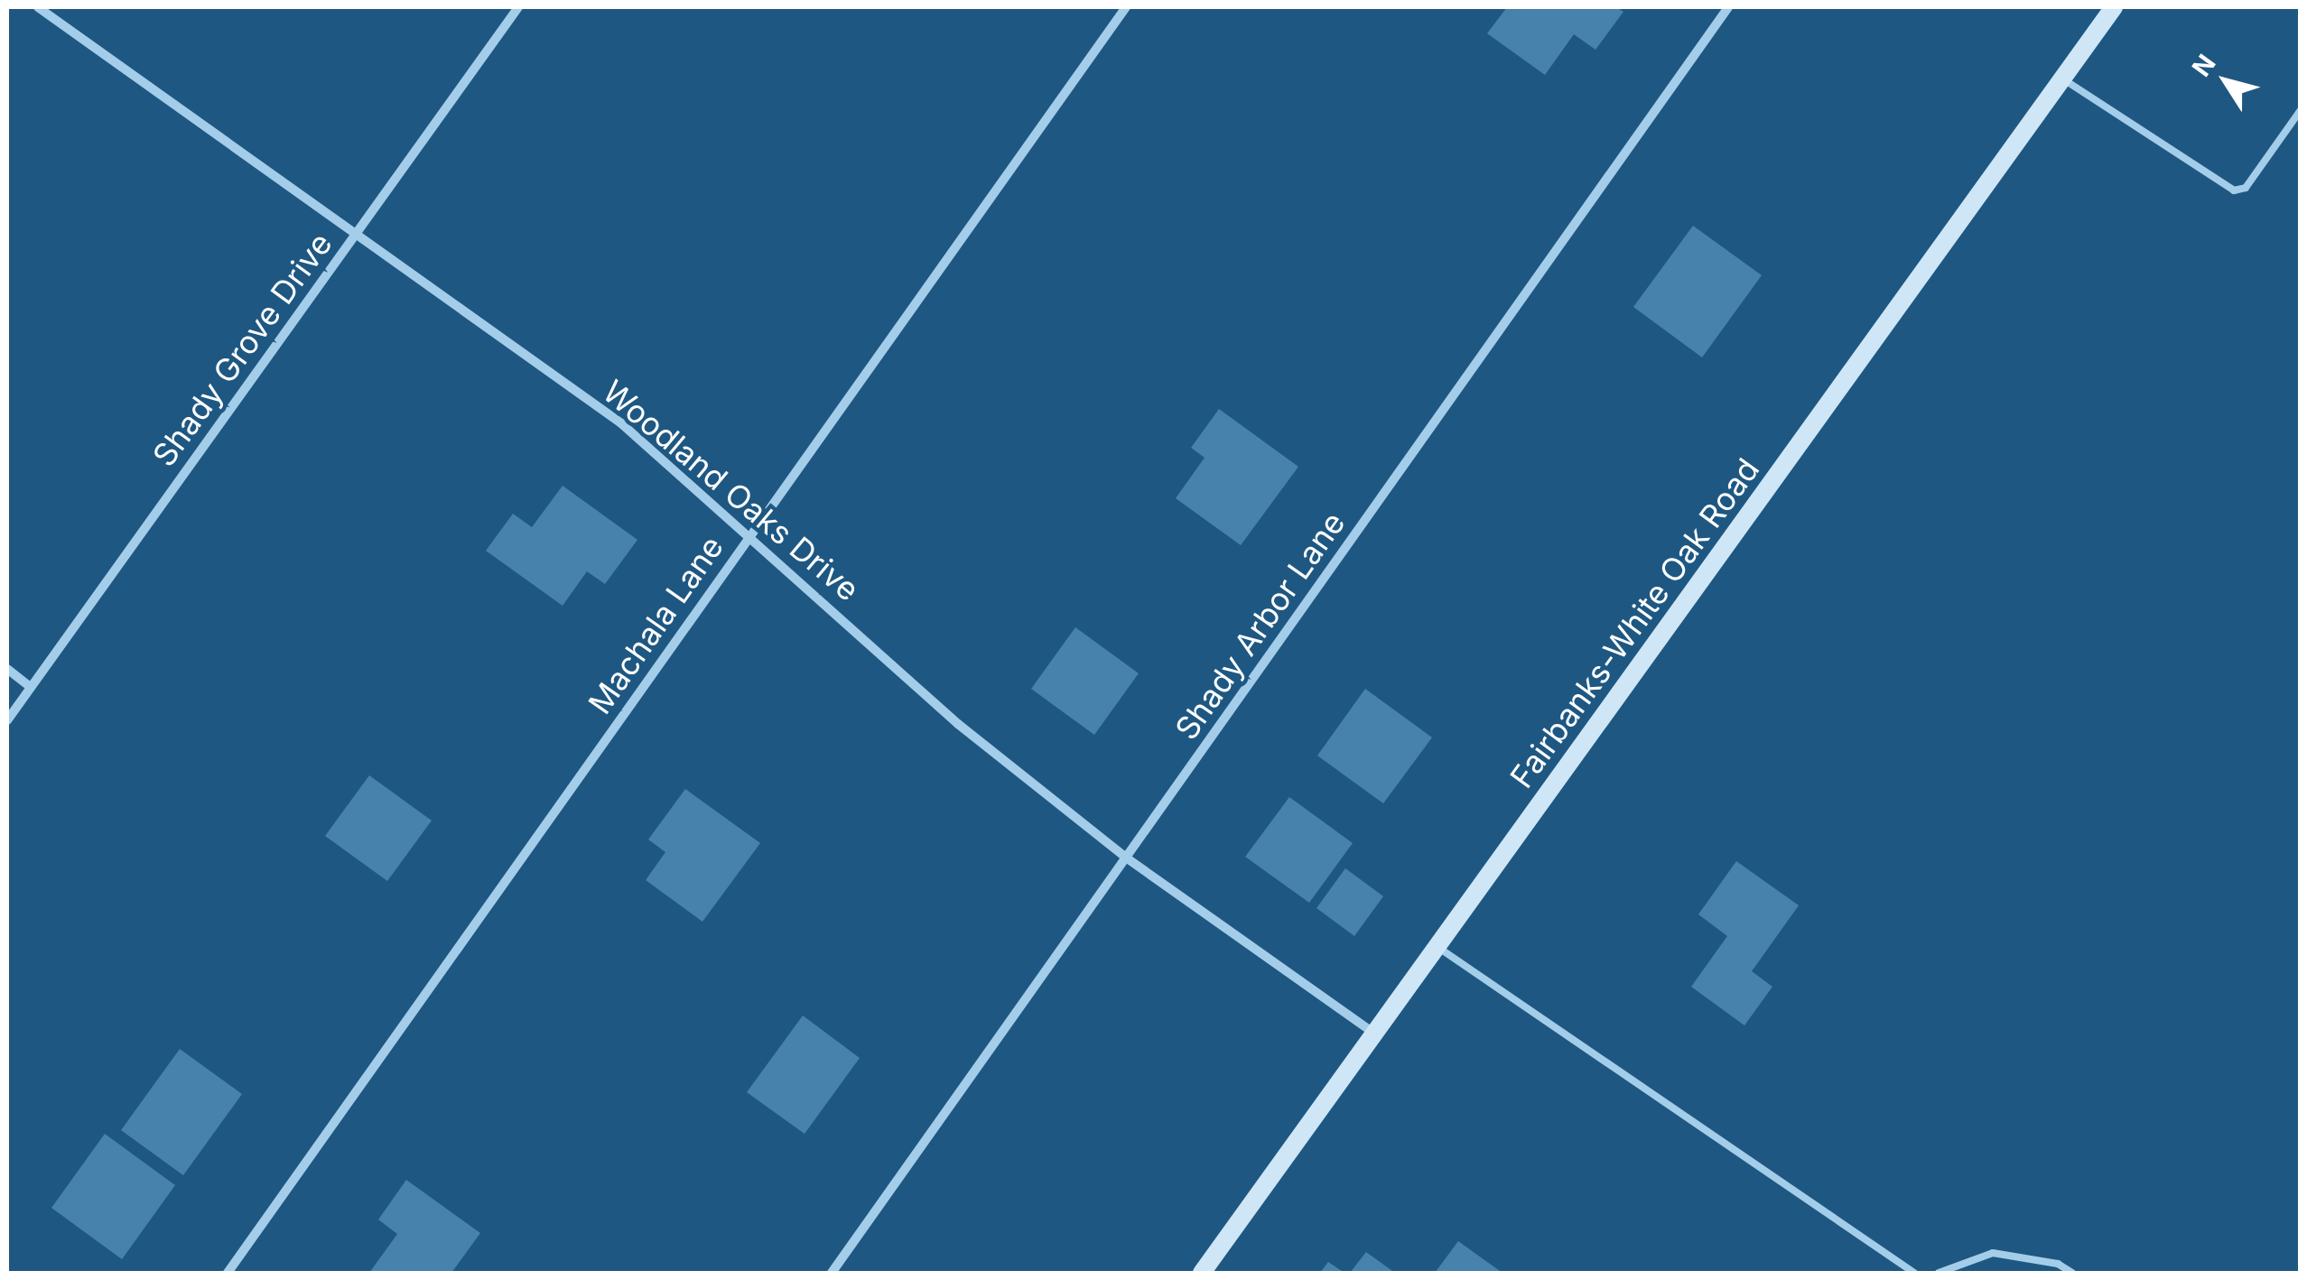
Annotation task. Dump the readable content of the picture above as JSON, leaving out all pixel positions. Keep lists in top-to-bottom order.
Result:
{
  "streets": {
    "street": [
      "Shady Grove Drive",
      "Woodland Oaks Drive",
      "Fairbanks-White Oak Road",
      "Machala Lane",
      "Shady Arbor Lane"
    ]
  },
  "crossings": [
    ["Shady Grove Drive", "Woodland Oaks Drive"],
    ["Woodland Oaks Drive", "Fairbanks-White Oak Road"],
    ["Woodland Oaks Drive", "Machala Lane"],
    ["Woodland Oaks Drive", "Shady Arbor Lane"]
  ],
  "north": "top left"
}
